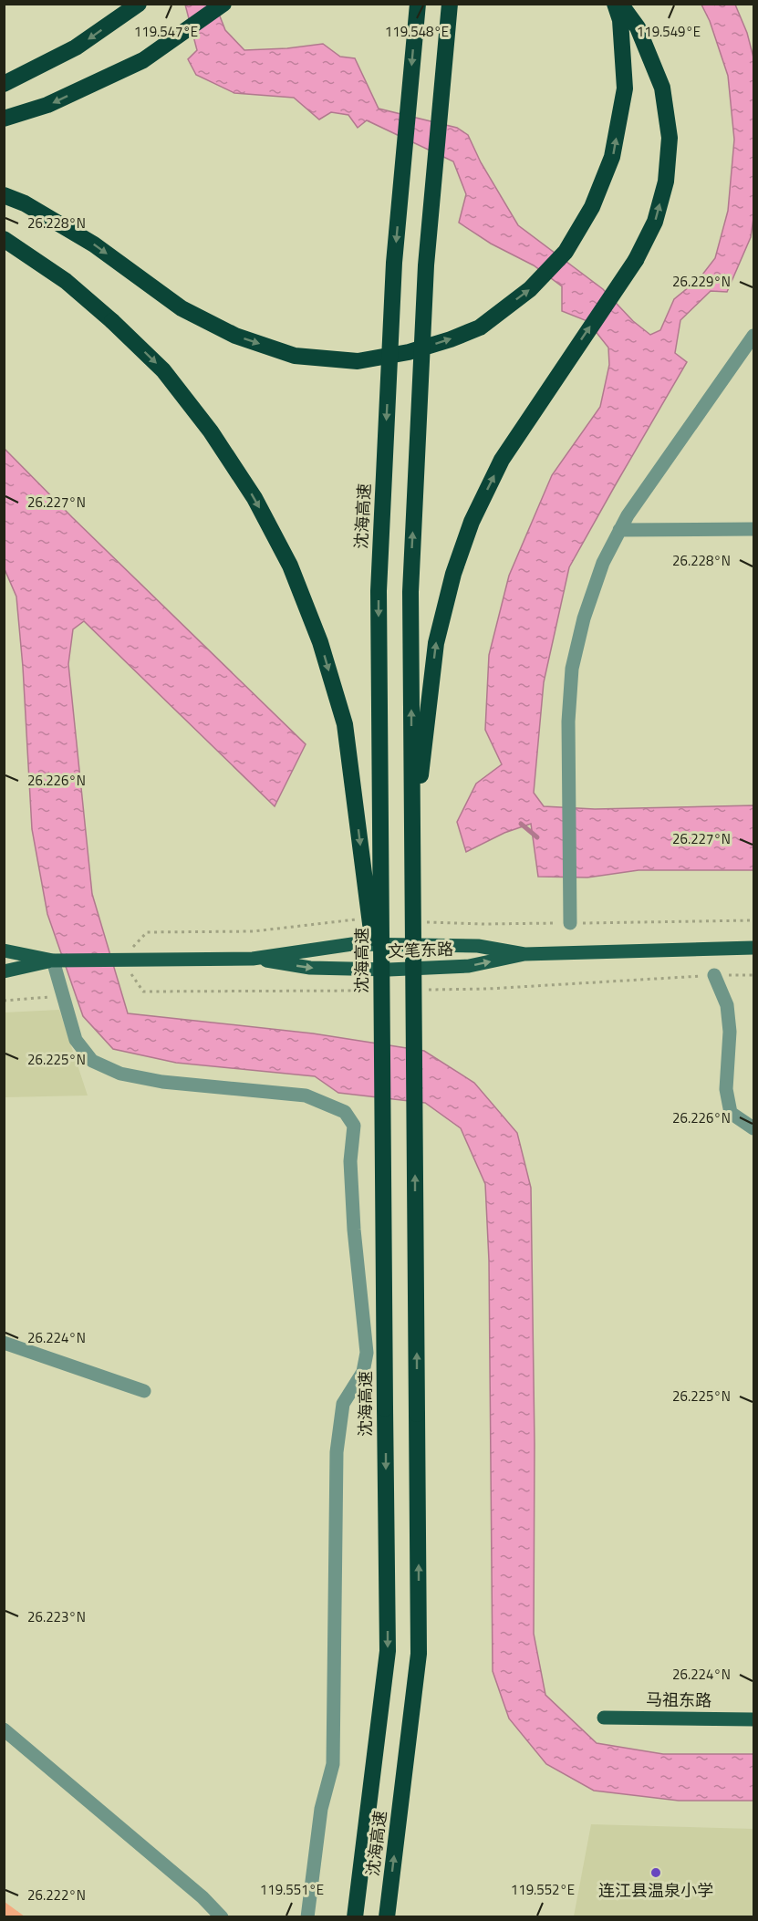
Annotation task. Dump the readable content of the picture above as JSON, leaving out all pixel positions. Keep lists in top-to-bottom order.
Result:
{
  "streets": {
    "highway": ["沈海高速"],
    "main road": ["文笔东路", "马祖东路"]
  },
  "places": ["连江县温泉小学"],
  "coordinates": [
    "119.547°E",
    "119.548°E",
    "119.549°E",
    "26.228°N",
    "26.229°N",
    "26.227°N",
    "26.226°N",
    "26.225°N",
    "26.224°N",
    "26.223°N",
    "119.551°E",
    "119.552°E",
    "26.222°N"
  ]
}
